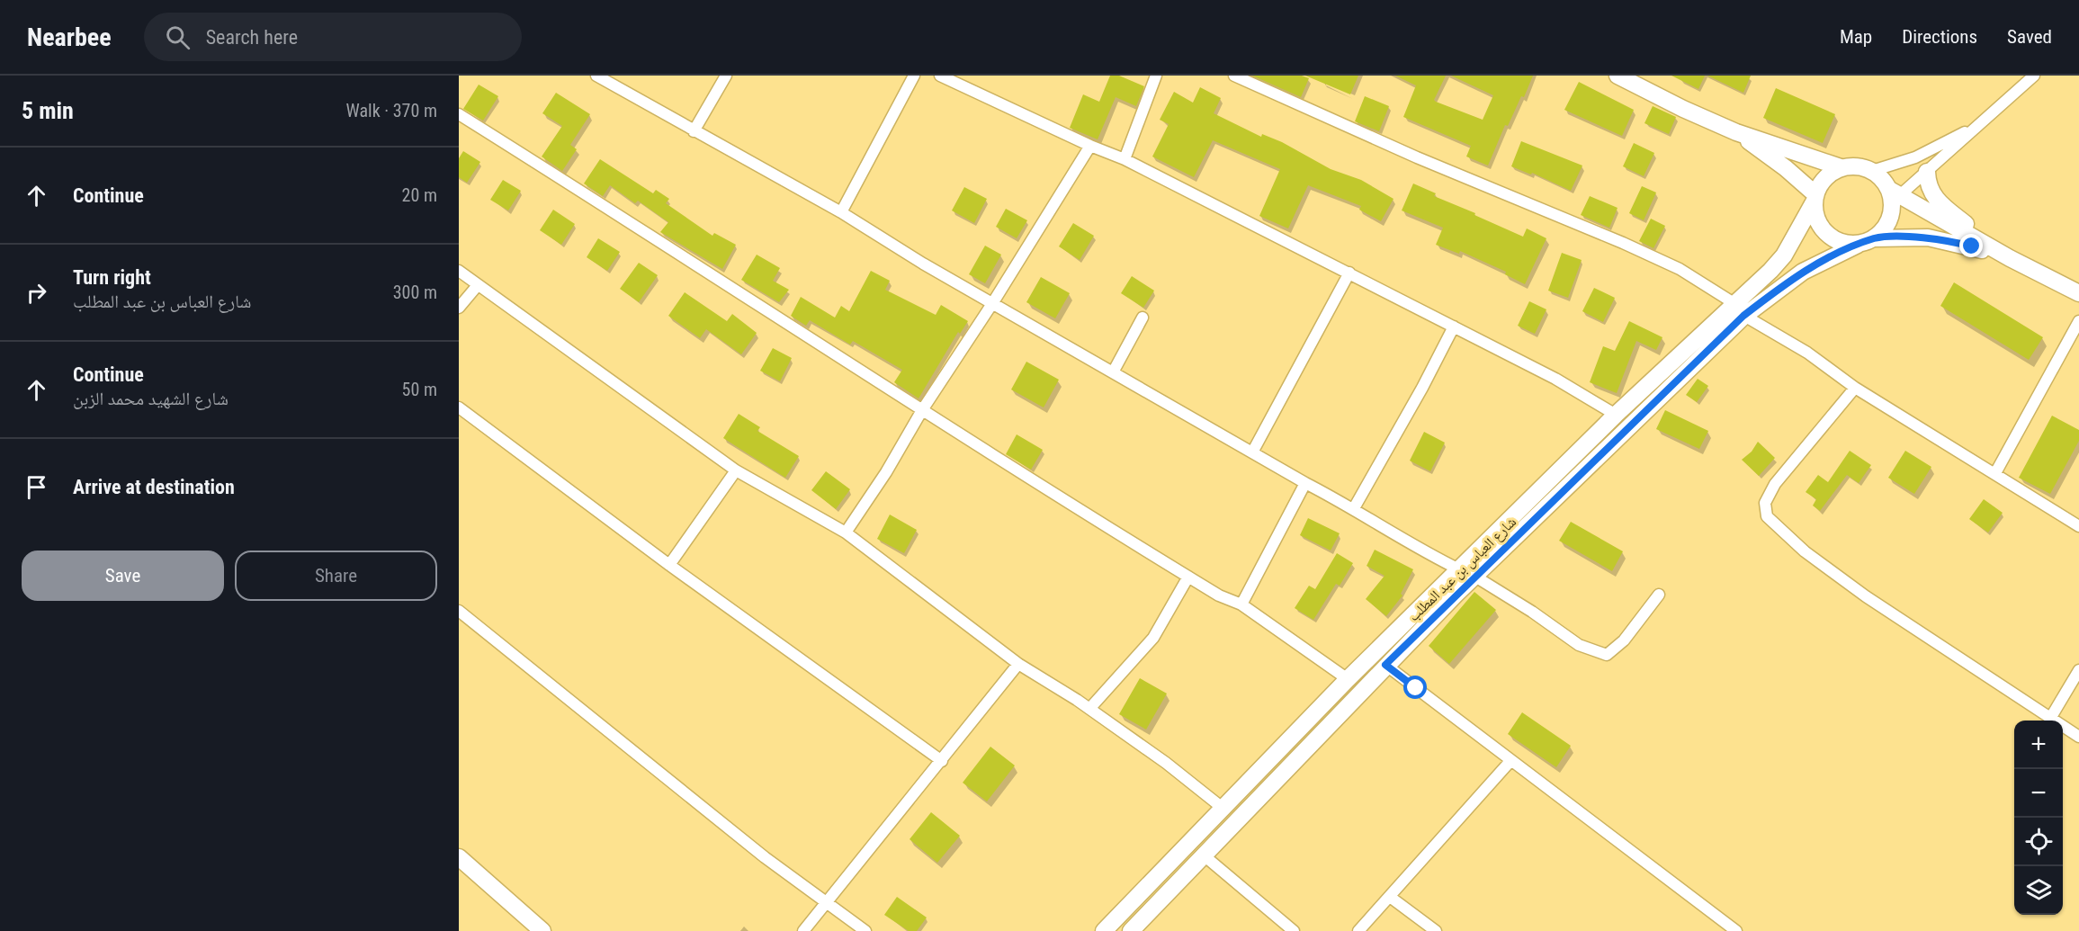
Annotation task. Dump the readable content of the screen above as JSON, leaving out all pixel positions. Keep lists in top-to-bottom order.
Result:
{
  "streets": {
    "street": ["شارع العباس بن عبد المطلب"]
  },
  "page": {
    "header": "Nearbee",
    "search": "Search here",
    "nav": ["Map", "Directions", "Saved"],
    "heading": ["5 min", "Walk · 370 m"],
    "list": [
      ["Continue", "20 m"],
      ["Turn right", "شارع العباس بن عبد المطلب", "300 m"],
      ["Continue", "شارع الشهيد محمد الزبن", "50 m"],
      "Arrive at destination"
    ],
    "buttons": ["Save", "Share"],
    "map_buttons": ["+", "−"]
  }
}
